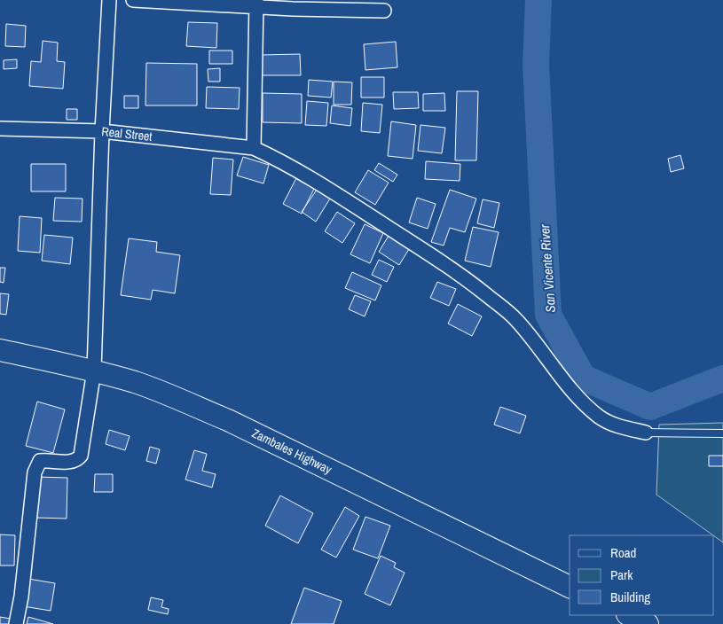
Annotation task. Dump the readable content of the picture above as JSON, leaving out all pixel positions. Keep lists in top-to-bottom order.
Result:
{
  "streets": {
    "main road": ["Zambales Highway"],
    "street": ["Real Street"]
  },
  "water": ["San Vicente River"],
  "legend": ["Road", "Park", "Building"]
}
